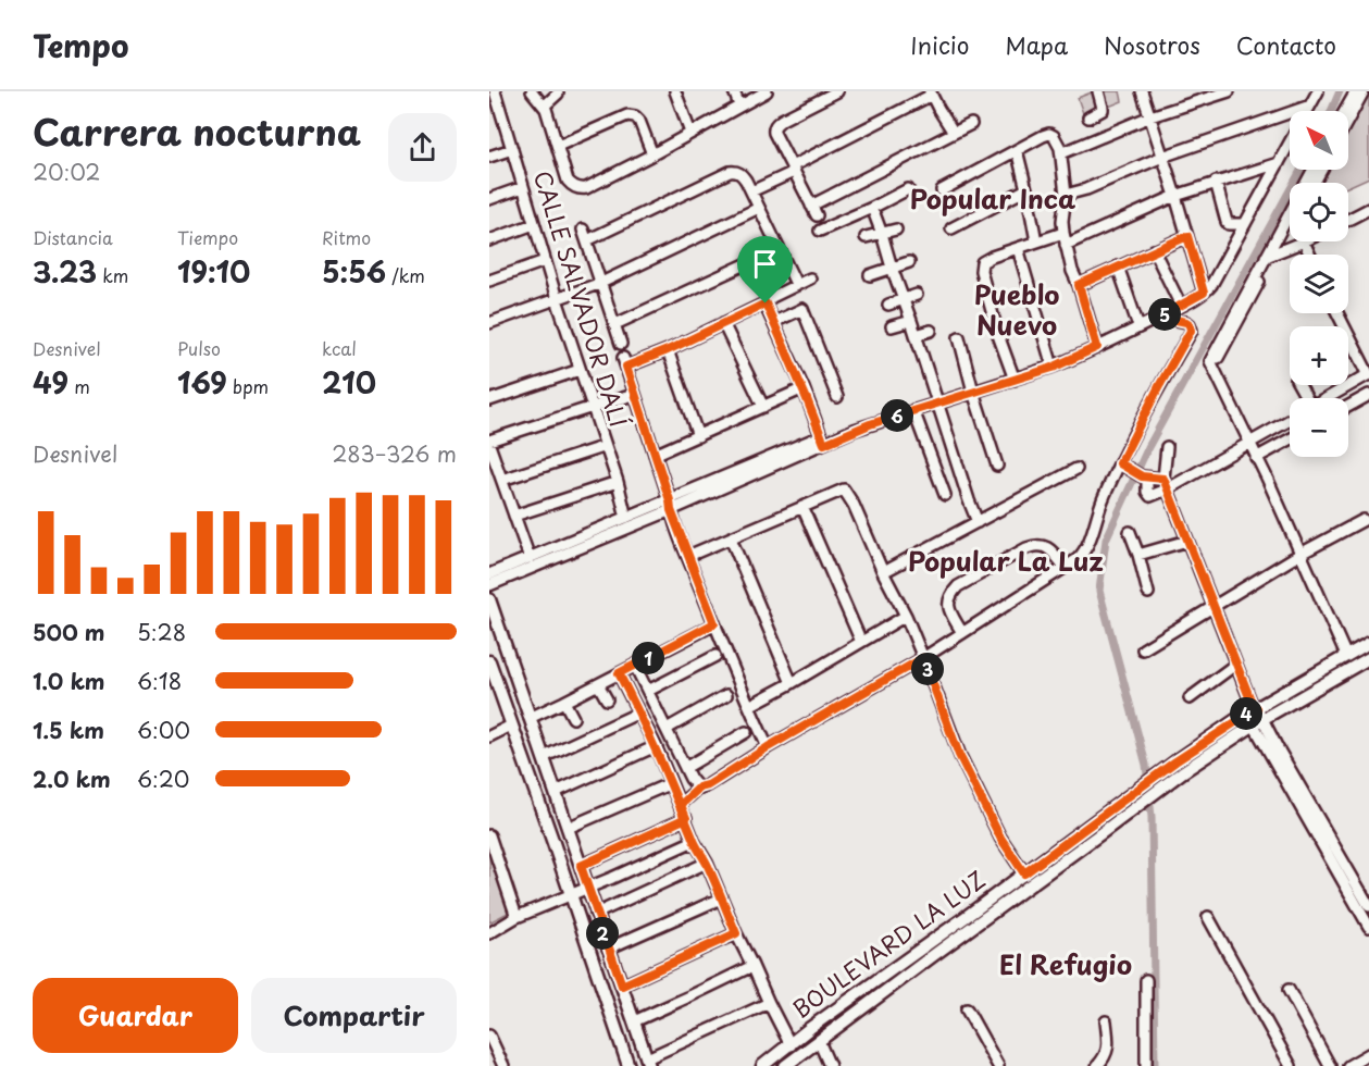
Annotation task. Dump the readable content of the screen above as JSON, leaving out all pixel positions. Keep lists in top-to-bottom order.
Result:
{
  "streets": {
    "main road": ["BOULEVARD LA LUZ"],
    "street": ["CALLE SALVADOR DALÍ"]
  },
  "districts": [
    "Popular Inca",
    "Pueblo Nuevo",
    "Popular La Luz",
    "El Refugio"
  ],
  "north": "top left",
  "page": {
    "header": "Tempo",
    "nav": [
      "Inicio",
      "Mapa",
      "Nosotros",
      "Contacto"
    ],
    "heading": ["Carrera nocturna", "20:02"],
    "map_buttons": ["+", "−"],
    "stats": [
      ["Distancia", "3.23 km"],
      ["Tiempo", "19:10"],
      ["Ritmo", "5:56 /km"],
      ["Desnivel", "49 m"],
      ["Pulso", "169 bpm"],
      ["kcal", "210"]
    ],
    "pins": [
      "5",
      "6",
      "1",
      "3",
      "4",
      "2"
    ],
    "chart": ["Desnivel", "283–326 m"],
    "list": [
      {
        "name": "500 m",
        "note": "5:28"
      },
      {
        "name": "1.0 km",
        "note": "6:18"
      },
      {
        "name": "1.5 km",
        "note": "6:00"
      },
      {
        "name": "2.0 km",
        "note": "6:20"
      }
    ],
    "buttons": ["Guardar", "Compartir"]
  }
}
